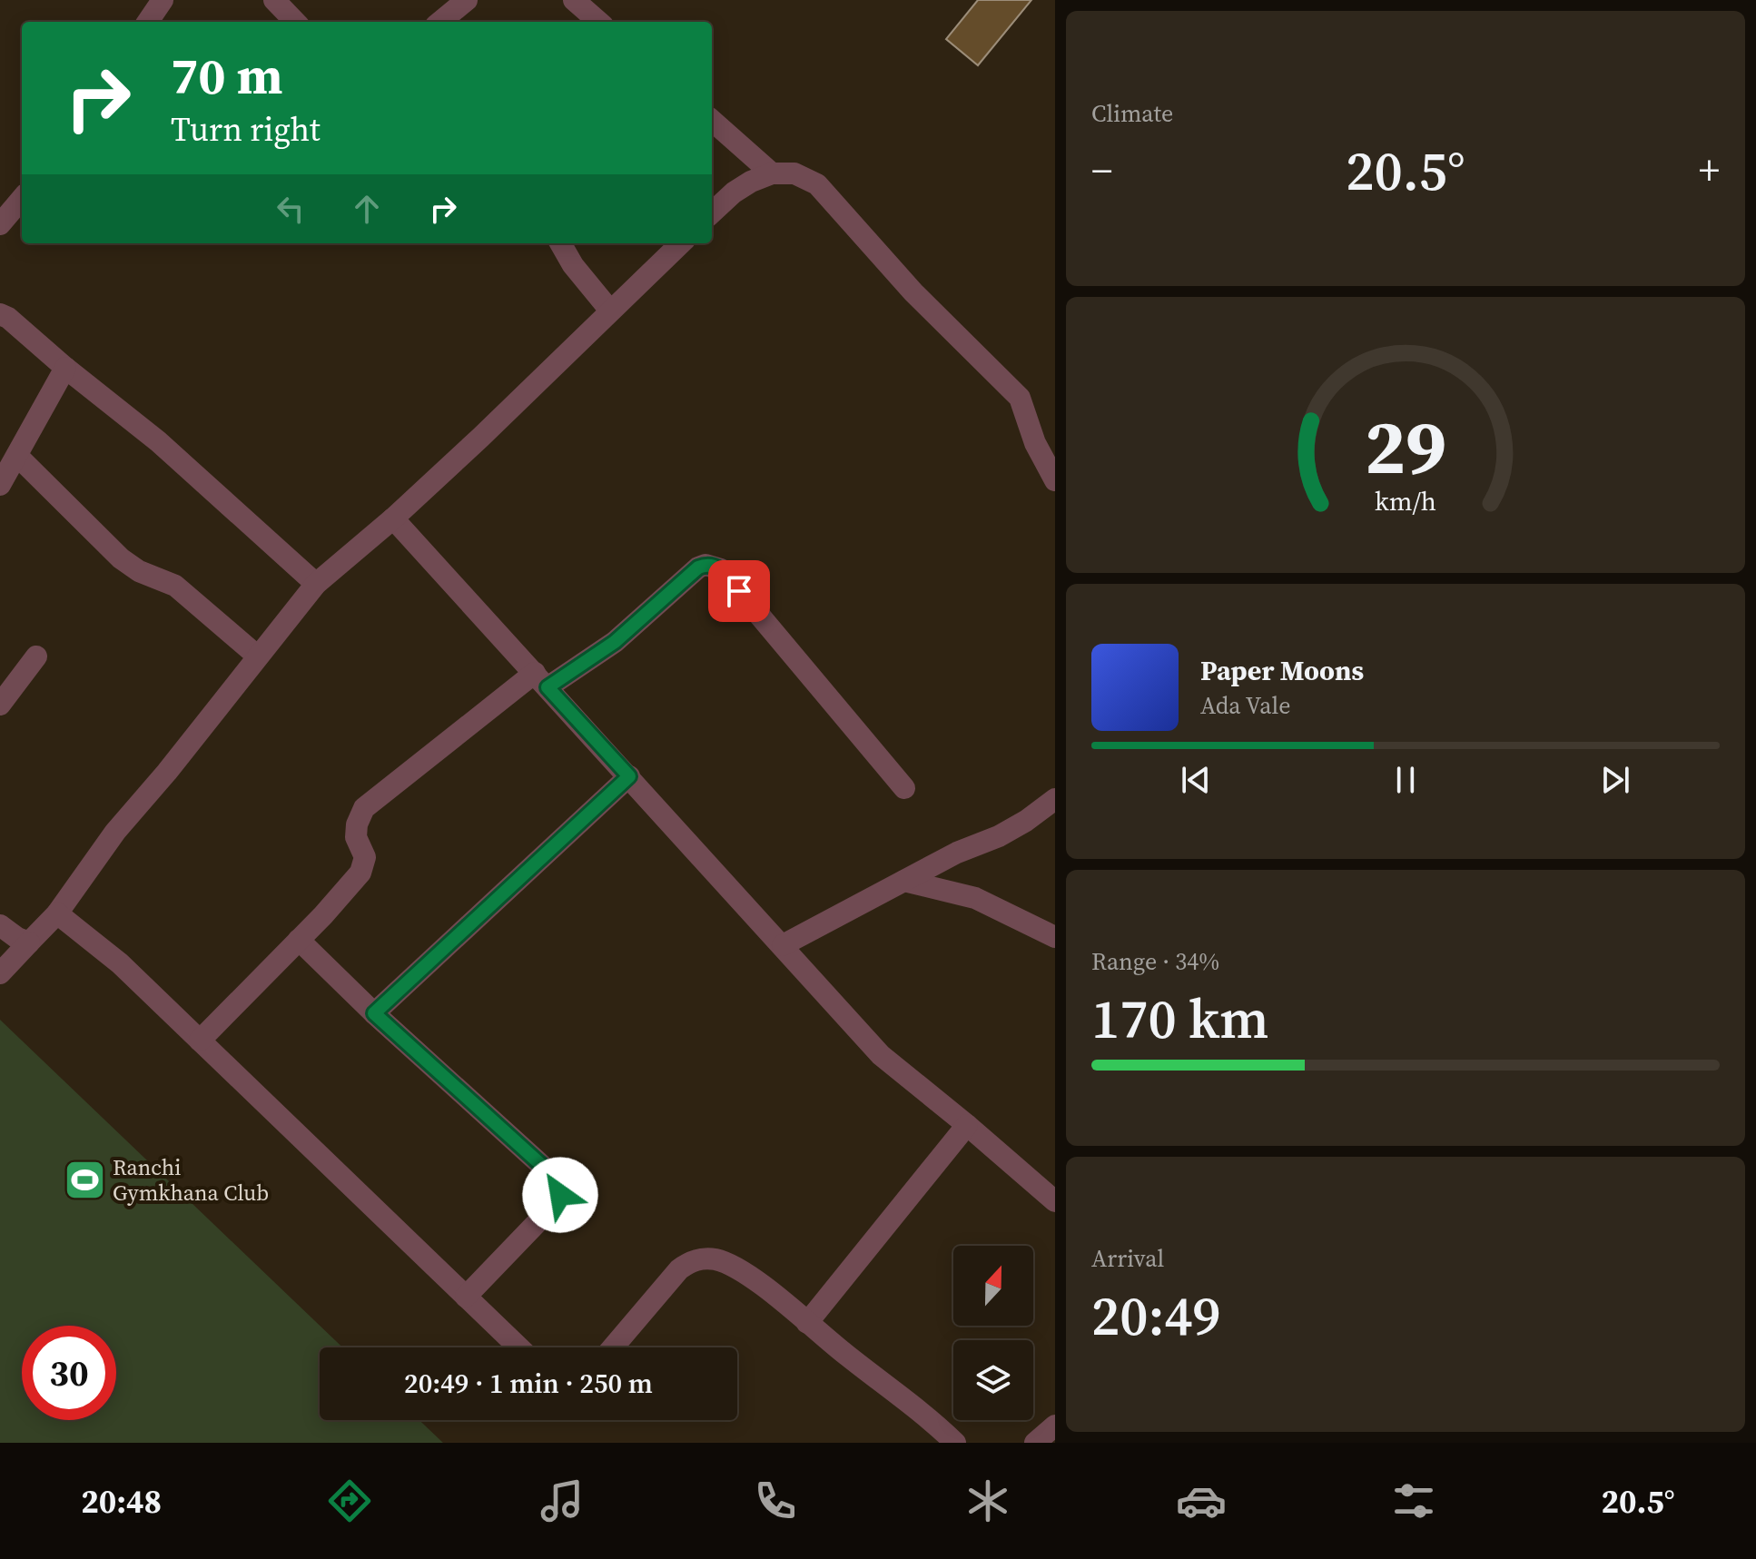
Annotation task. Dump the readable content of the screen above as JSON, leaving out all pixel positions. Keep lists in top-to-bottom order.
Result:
{
  "places": {
    "sports": ["Ranchi Gymkhana Club"]
  },
  "north": "top",
  "page": {
    "tile": [
      "Climate",
      ["Range · 34%", "170 km"],
      ["Arrival", "20:49"]
    ],
    "turn": ["70 m", "Turn right"],
    "heat": ["−", "20.5°", "+"],
    "song": ["Paper Moons", "Ada Vale"],
    "limit": "30",
    "trip": "20:49 · 1 min · 250 m",
    "tabs": ["20:48", "20.5°"],
    "gauge": ["29", "km/h"]
  }
}
